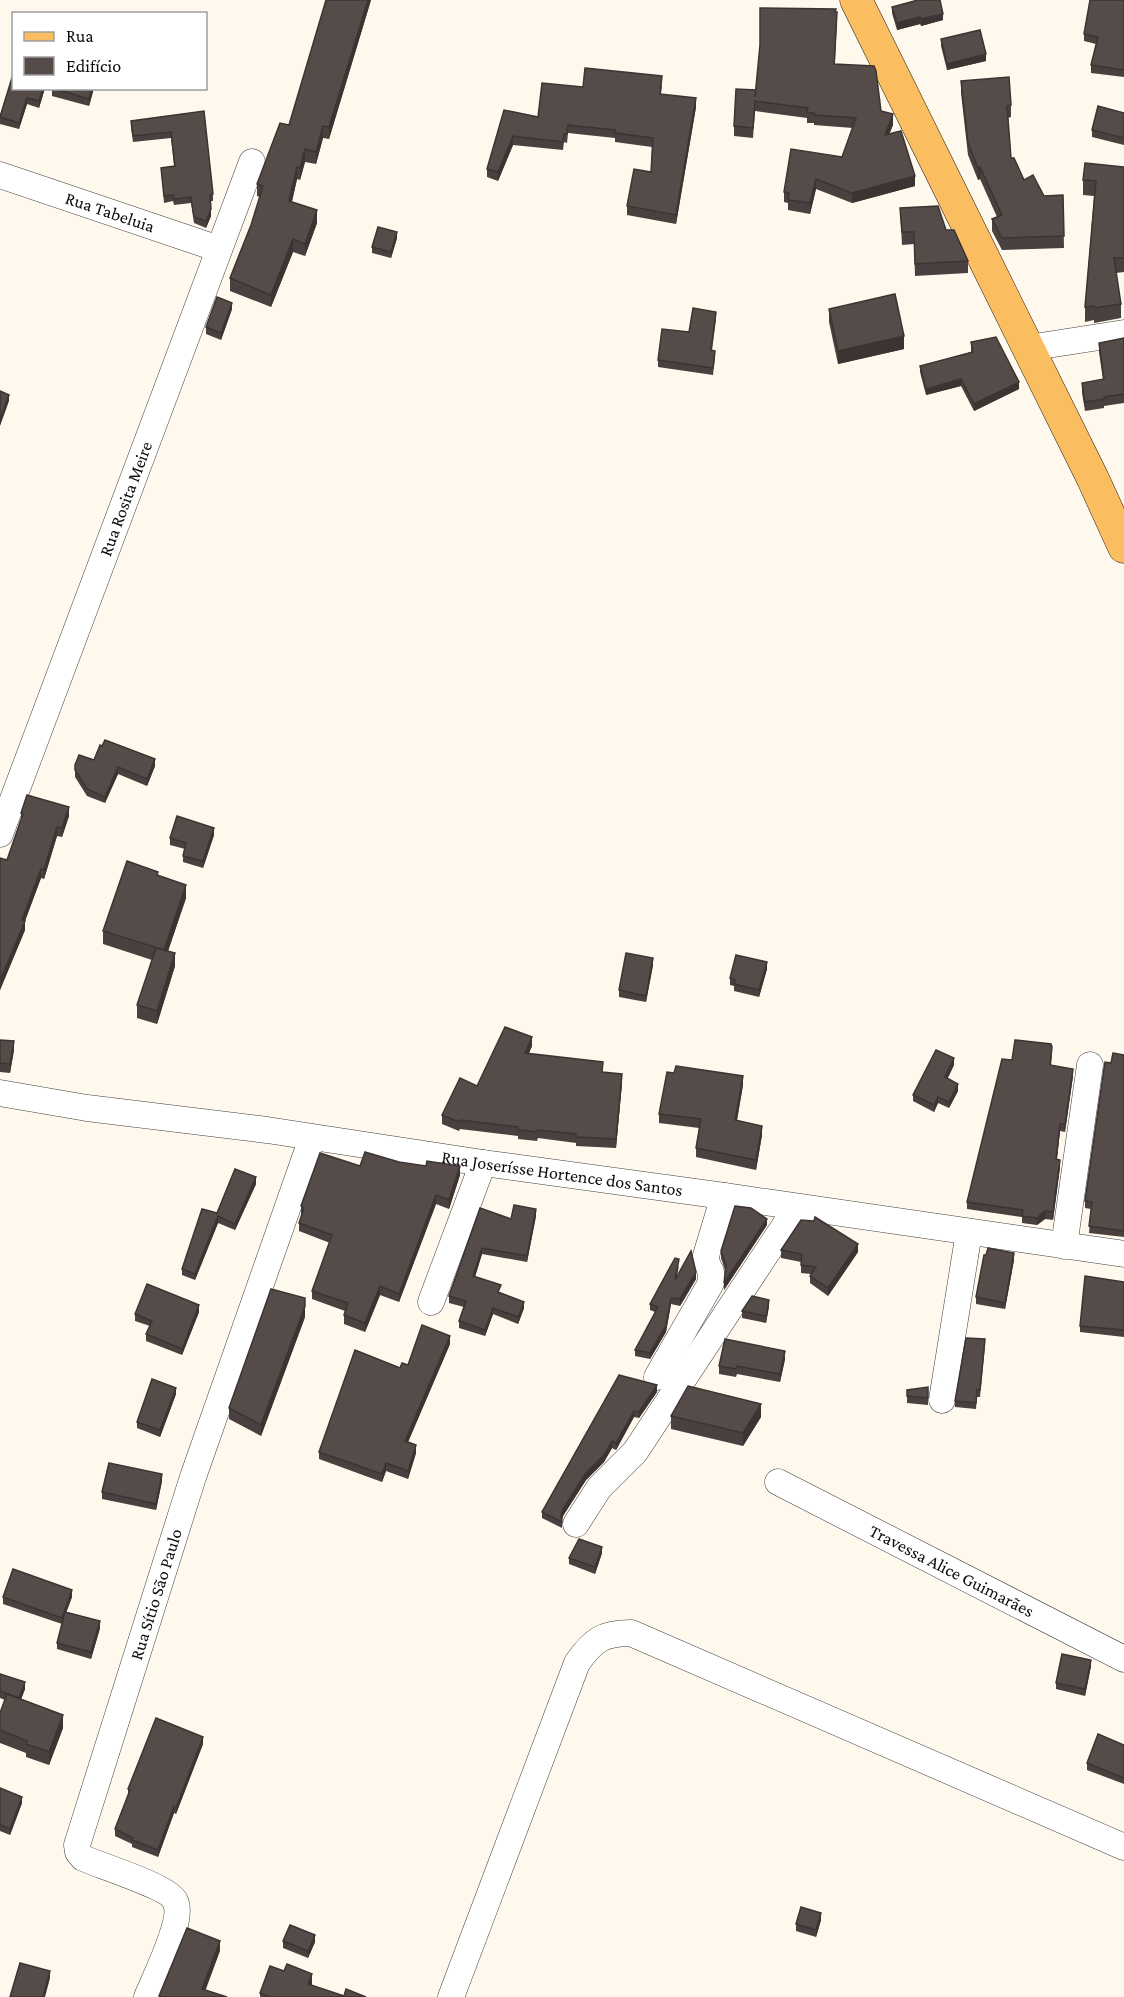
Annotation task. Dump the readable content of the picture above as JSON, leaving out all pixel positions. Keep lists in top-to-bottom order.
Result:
{
  "streets": {
    "street": [
      "Rua Tabeluia",
      "Rua Rosita Meire",
      "Rua Joserísse Hortence dos Santos",
      "Travessa Alice Guimarães",
      "Rua Sítio São Paulo"
    ]
  },
  "crossings": [
    ["Rua Tabeluia", "Rua Rosita Meire"],
    ["Rua Joserísse Hortence dos Santos", "Rua Sítio São Paulo"]
  ],
  "legend": ["Rua", "Edifício"]
}
